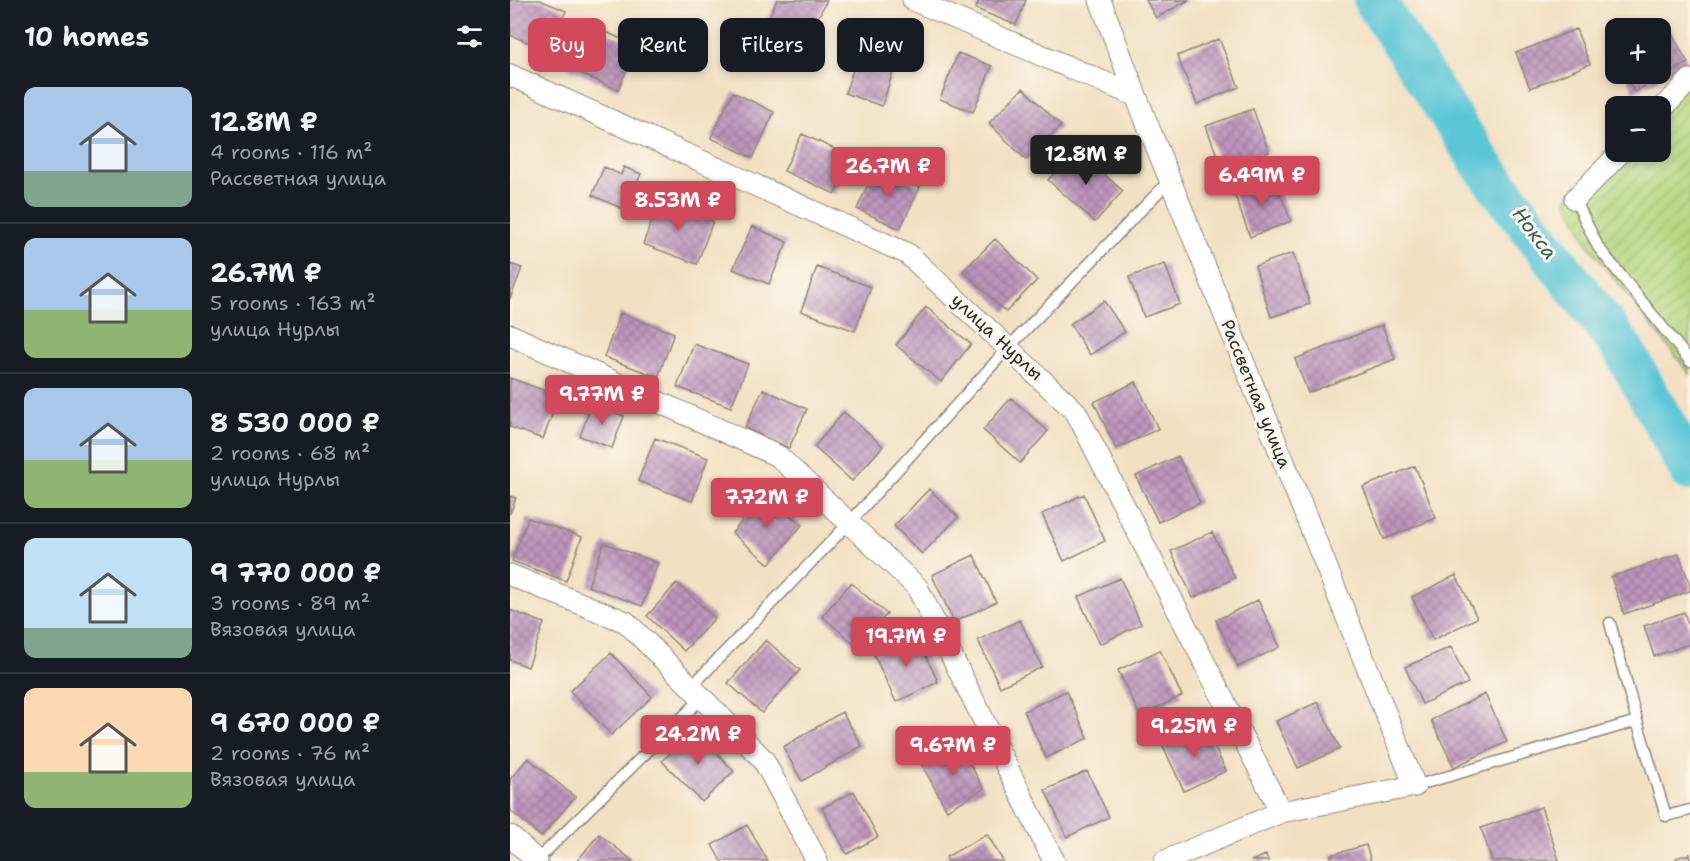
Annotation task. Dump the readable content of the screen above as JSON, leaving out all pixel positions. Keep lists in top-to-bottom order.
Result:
{
  "streets": {
    "street": ["улица Нурлы", "Рассветная улица"]
  },
  "water": ["Нокса"],
  "page": {
    "heading": "10 homes",
    "map_buttons": ["+", "−"],
    "chip": [
      "Buy",
      "Rent",
      "Filters",
      "New"
    ],
    "list": [
      {
        "name": "12.8M ₽",
        "note": "4 rooms · 116 m² · Рассветная улица"
      },
      {
        "name": "26.7M ₽",
        "note": "5 rooms · 163 m² · улица Нурлы"
      },
      {
        "name": "8 530 000 ₽",
        "note": "2 rooms · 68 m² · улица Нурлы"
      },
      {
        "name": "9 770 000 ₽",
        "note": "3 rooms · 89 m² · Вязовая улица"
      },
      {
        "name": "9 670 000 ₽",
        "note": "2 rooms · 76 m² · Вязовая улица"
      }
    ],
    "price": [
      "12.8M ₽",
      "26.7M ₽",
      "6.49M ₽",
      "8.53M ₽",
      "9.77M ₽",
      "7.72M ₽",
      "19.7M ₽",
      "9.25M ₽",
      "24.2M ₽",
      "9.67M ₽"
    ]
  }
}
